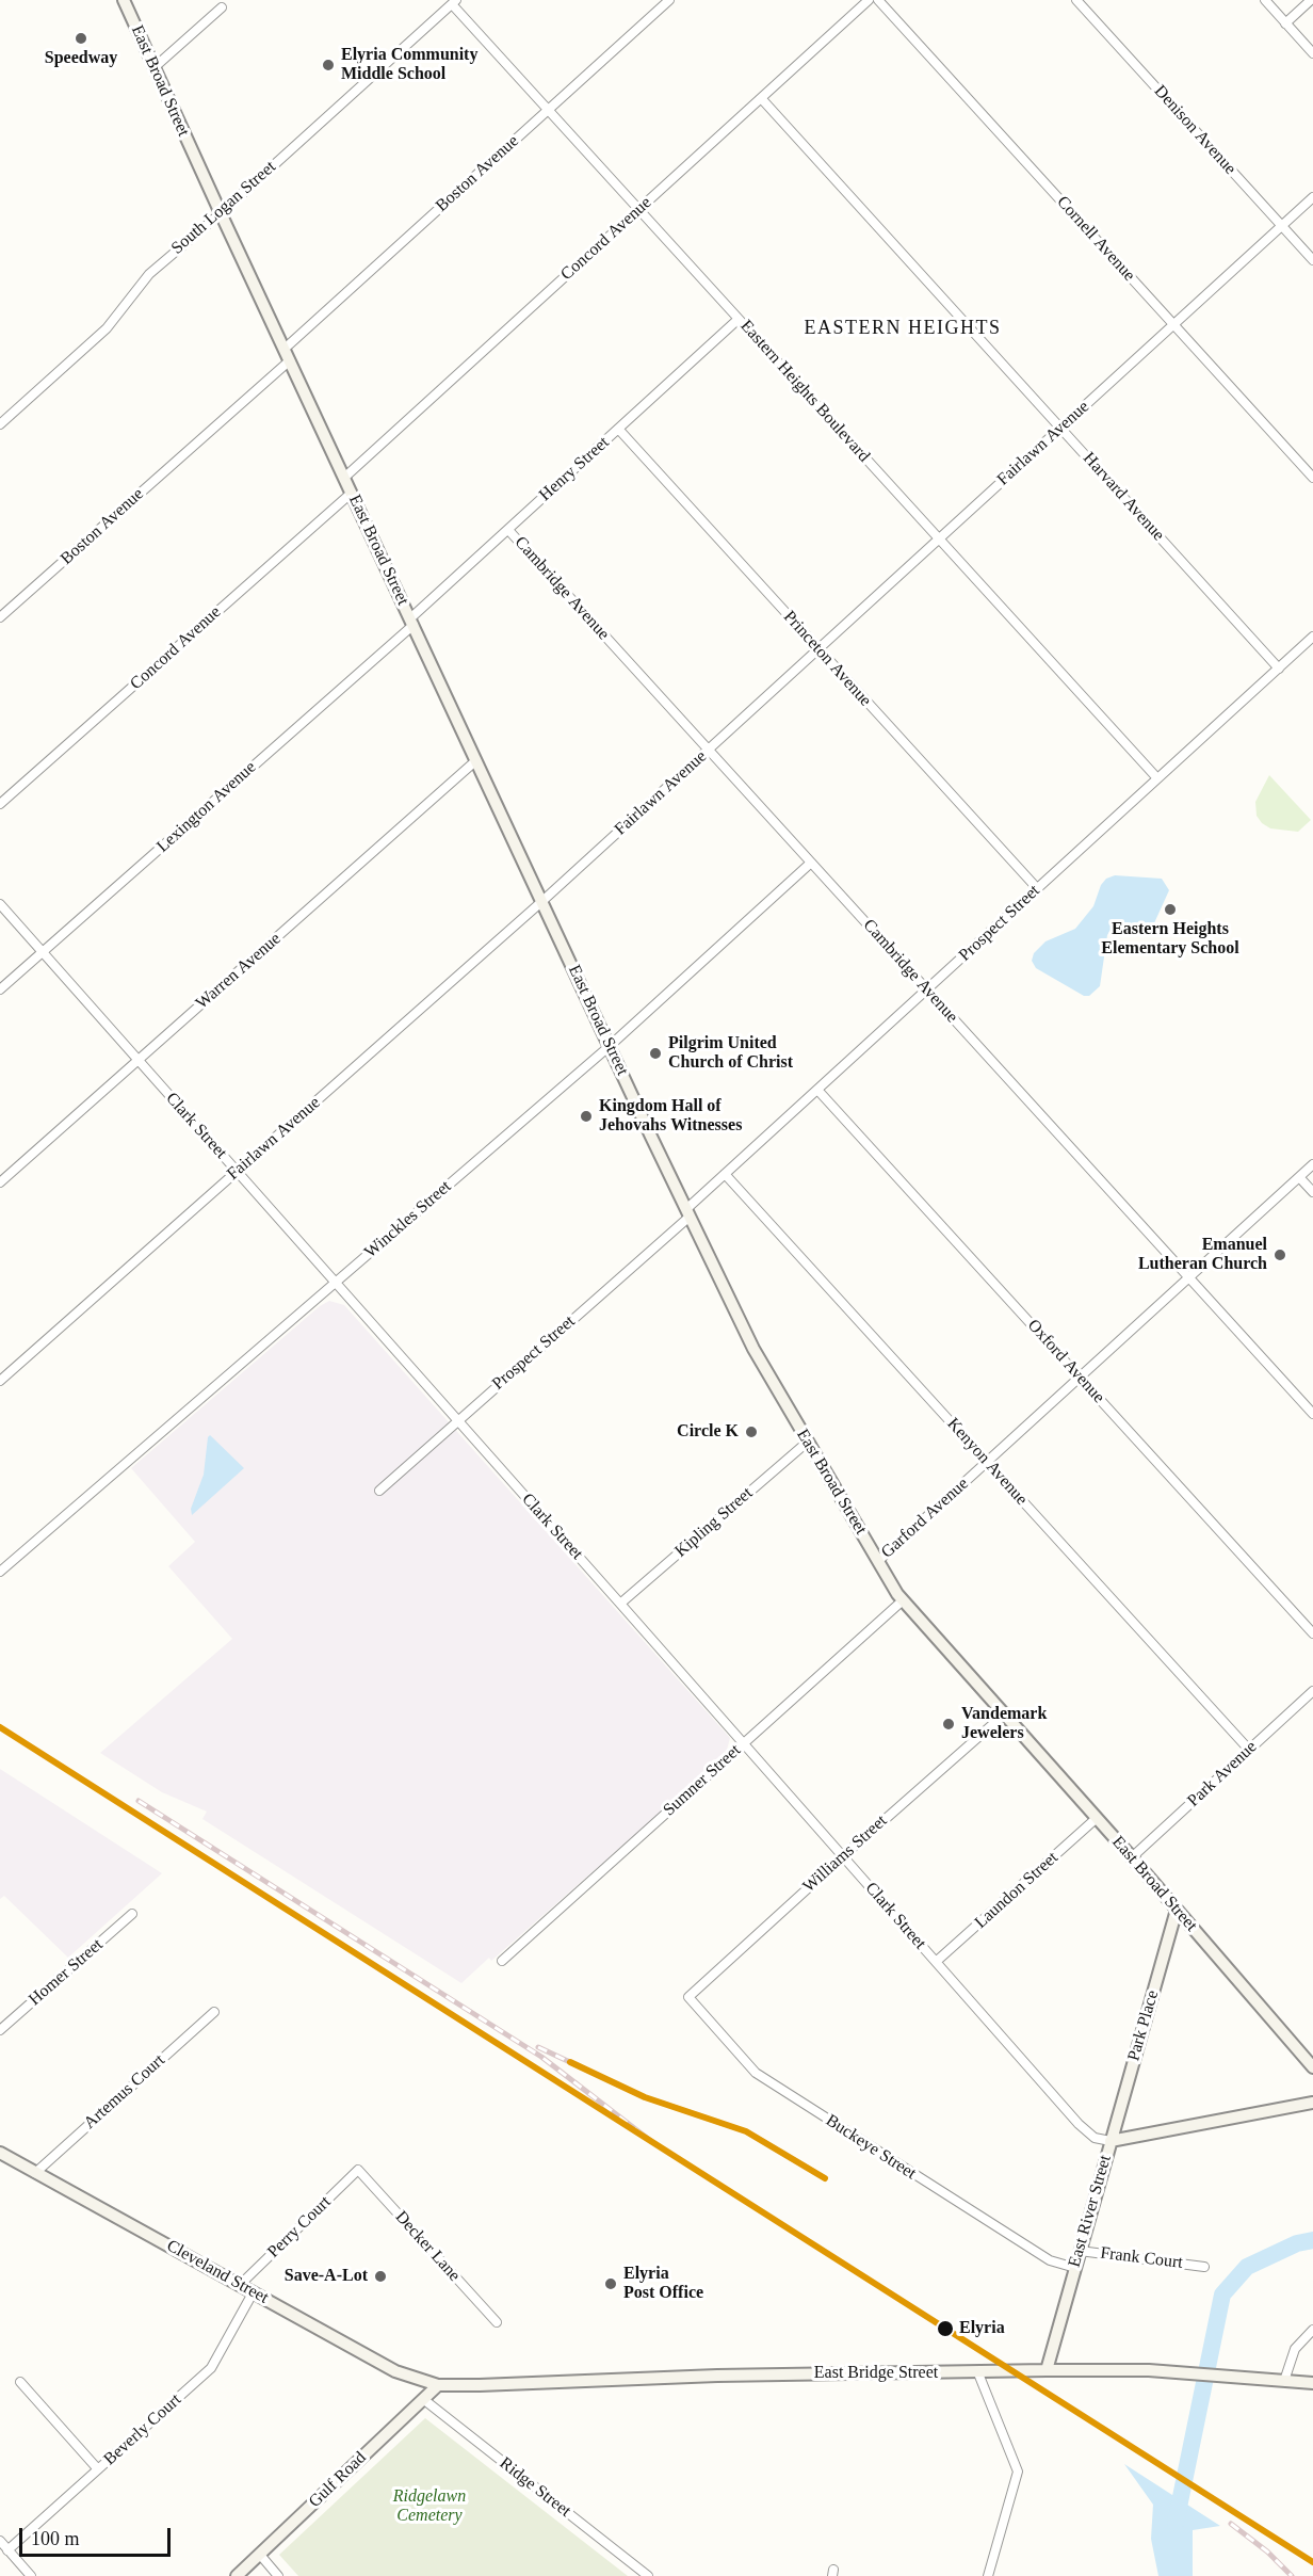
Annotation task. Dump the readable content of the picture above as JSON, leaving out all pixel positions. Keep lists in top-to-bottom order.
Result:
{
  "streets": {
    "street": [
      "East Broad Street",
      "Denison Avenue",
      "Boston Avenue",
      "South Logan Street",
      "Concord Avenue",
      "Cornell Avenue",
      "Eastern Heights Boulevard",
      "Fairlawn Avenue",
      "Henry Street",
      "Harvard Avenue",
      "Cambridge Avenue",
      "Princeton Avenue",
      "Lexington Avenue",
      "Prospect Street",
      "Warren Avenue",
      "Clark Street",
      "Winckles Street",
      "Oxford Avenue",
      "Kenyon Avenue",
      "Garford Avenue",
      "Kipling Street",
      "Park Avenue",
      "Sumner Street",
      "Williams Street",
      "Laundon Street",
      "Homer Street",
      "Park Place",
      "Artemus Court",
      "Buckeye Street",
      "East River Street",
      "Perry Court",
      "Decker Lane",
      "Frank Court",
      "Cleveland Street",
      "East Bridge Street",
      "Beverly Court",
      "Gulf Road",
      "Ridge Street"
    ]
  },
  "crossings": [
    ["East Broad Street", "Boston Avenue"],
    ["East Broad Street", "South Logan Street"],
    ["East Broad Street", "Concord Avenue"],
    ["East Broad Street", "Fairlawn Avenue"],
    ["East Broad Street", "Henry Street"],
    ["East Broad Street", "Lexington Avenue"],
    ["East Broad Street", "Prospect Street"],
    ["East Broad Street", "Warren Avenue"],
    ["East Broad Street", "Winckles Street"],
    ["East Broad Street", "Garford Avenue"],
    ["East Broad Street", "Kipling Street"],
    ["East Broad Street", "Park Avenue"],
    ["East Broad Street", "Sumner Street"],
    ["East Broad Street", "Williams Street"],
    ["East Broad Street", "Laundon Street"],
    ["East Broad Street", "Park Place"],
    ["Denison Avenue", "Fairlawn Avenue"],
    ["Boston Avenue", "Eastern Heights Boulevard"],
    ["South Logan Street", "Eastern Heights Boulevard"],
    ["Concord Avenue", "Eastern Heights Boulevard"],
    ["Concord Avenue", "Harvard Avenue"],
    ["Cornell Avenue", "Fairlawn Avenue"],
    ["Eastern Heights Boulevard", "Fairlawn Avenue"],
    ["Eastern Heights Boulevard", "Henry Street"],
    ["Eastern Heights Boulevard", "Prospect Street"],
    ["Fairlawn Avenue", "Harvard Avenue"],
    ["Fairlawn Avenue", "Cambridge Avenue"],
    ["Fairlawn Avenue", "Princeton Avenue"],
    ["Fairlawn Avenue", "Clark Street"],
    ["Henry Street", "Cambridge Avenue"],
    ["Henry Street", "Princeton Avenue"],
    ["Henry Street", "Lexington Avenue"],
    ["Harvard Avenue", "Prospect Street"],
    ["Cambridge Avenue", "Prospect Street"],
    ["Cambridge Avenue", "Winckles Street"],
    ["Cambridge Avenue", "Garford Avenue"],
    ["Princeton Avenue", "Prospect Street"],
    ["Lexington Avenue", "Clark Street"],
    ["Prospect Street", "Clark Street"],
    ["Prospect Street", "Oxford Avenue"],
    ["Prospect Street", "Kenyon Avenue"],
    ["Warren Avenue", "Clark Street"],
    ["Clark Street", "Winckles Street"],
    ["Clark Street", "Kipling Street"],
    ["Clark Street", "Sumner Street"],
    ["Clark Street", "Williams Street"],
    ["Clark Street", "Laundon Street"],
    ["Clark Street", "Park Place"],
    ["Clark Street", "East River Street"],
    ["Oxford Avenue", "Garford Avenue"],
    ["Kenyon Avenue", "Garford Avenue"],
    ["Kenyon Avenue", "Park Avenue"],
    ["Williams Street", "Buckeye Street"],
    ["Park Place", "East River Street"],
    ["Artemus Court", "Cleveland Street"],
    ["Buckeye Street", "East River Street"],
    ["East River Street", "Frank Court"],
    ["East River Street", "East Bridge Street"],
    ["Perry Court", "Decker Lane"],
    ["Perry Court", "Cleveland Street"],
    ["Cleveland Street", "East Bridge Street"],
    ["Cleveland Street", "Beverly Court"],
    ["Cleveland Street", "Gulf Road"],
    ["East Bridge Street", "Gulf Road"],
    ["Gulf Road", "Ridge Street"]
  ],
  "districts": ["EASTERN HEIGHTS"],
  "parks": ["Ridgelawn Cemetery"],
  "places": [
    "Speedway",
    "Elyria Community Middle School",
    "Eastern Heights Elementary School",
    "Pilgrim United Church of Christ",
    "Kingdom Hall of Jehovahs Witnesses",
    "Emanuel Lutheran Church",
    "Circle K",
    "Vandemark Jewelers",
    "Save-A-Lot",
    "Elyria Post Office",
    "Elyria"
  ],
  "scale_bar": "100 m"
}
